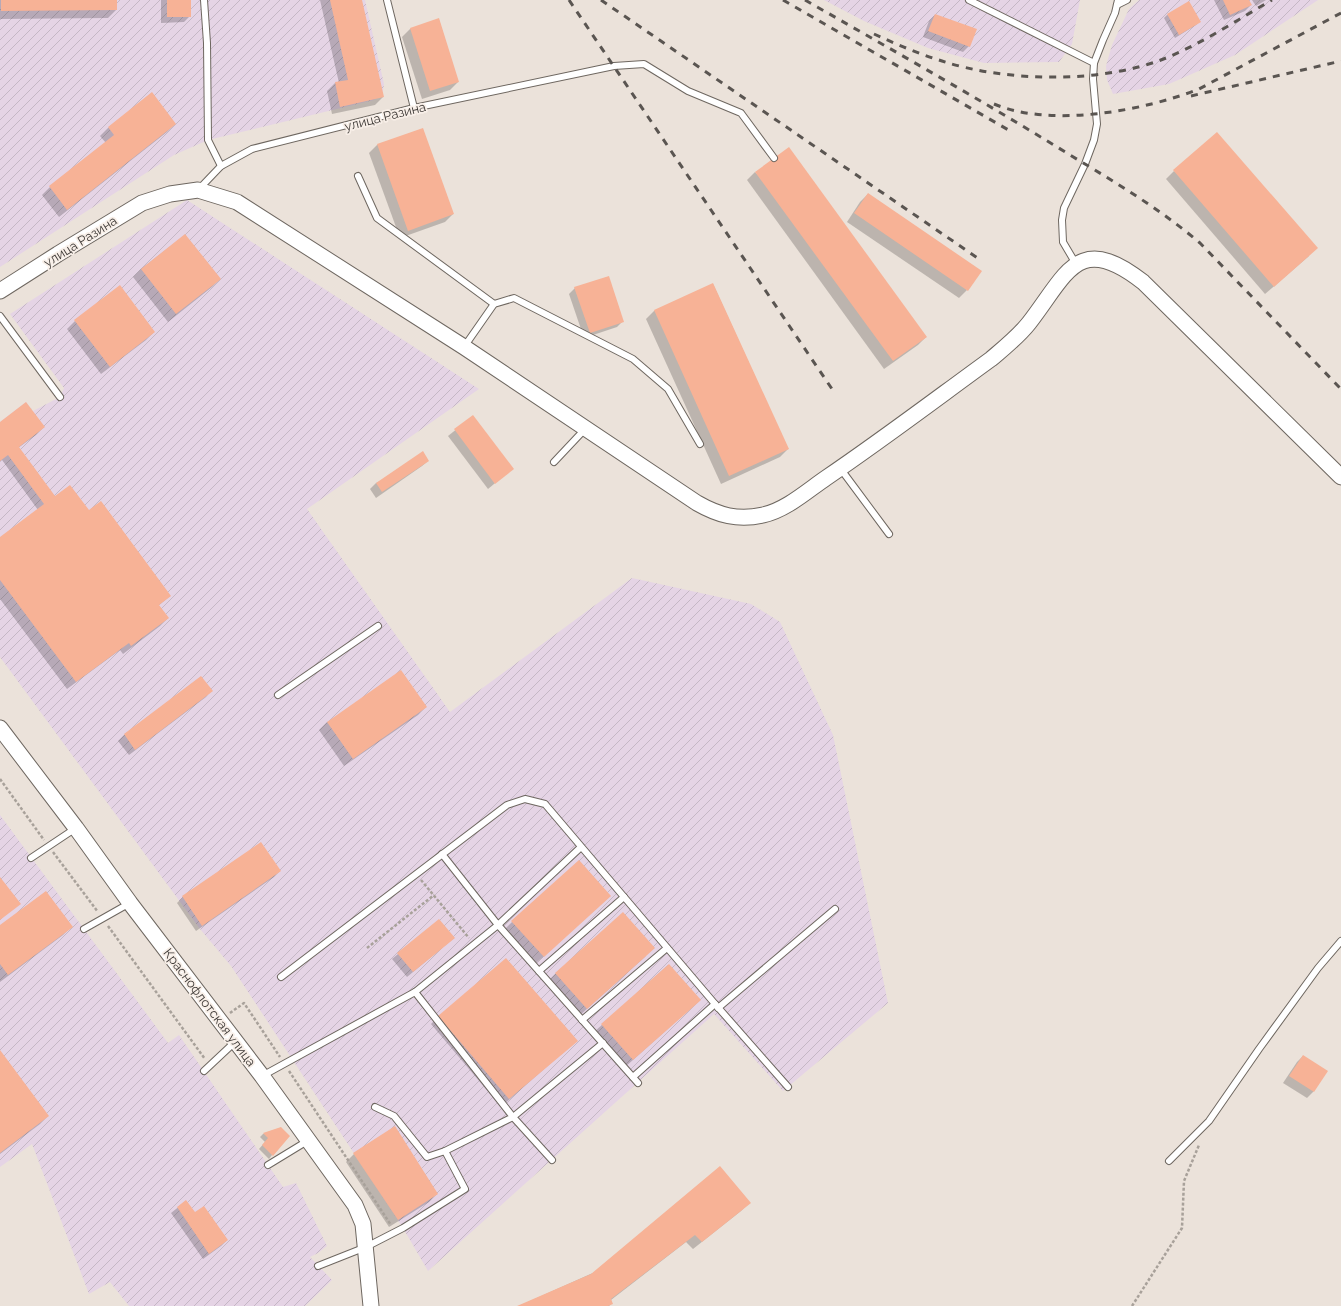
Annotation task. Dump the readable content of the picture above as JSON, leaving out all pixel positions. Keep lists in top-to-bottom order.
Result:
{
  "streets": {
    "street": ["улица Разина", "Краснофлотская улица"]
  }
}
